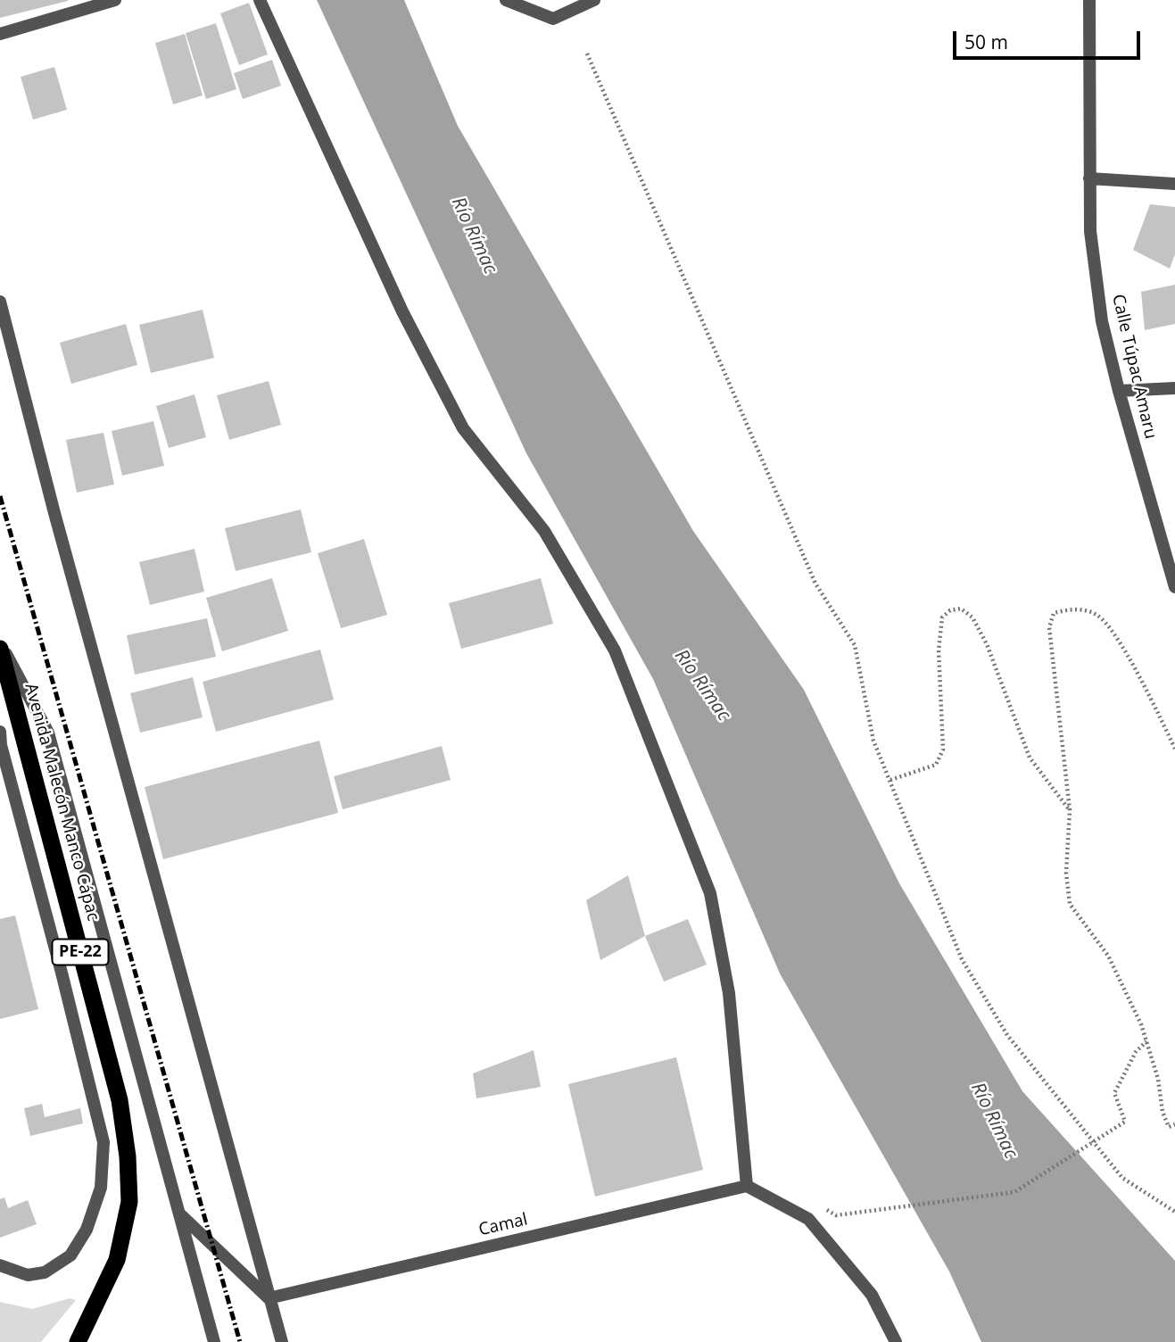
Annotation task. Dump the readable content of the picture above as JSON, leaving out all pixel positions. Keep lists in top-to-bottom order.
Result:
{
  "streets": {
    "highway": ["Avenida Malecón Manco Cápac", "PE-22"],
    "street": ["Calle Túpac Amaru", "Camal"]
  },
  "water": ["Río Rímac"],
  "scale_bar": "50 m"
}
